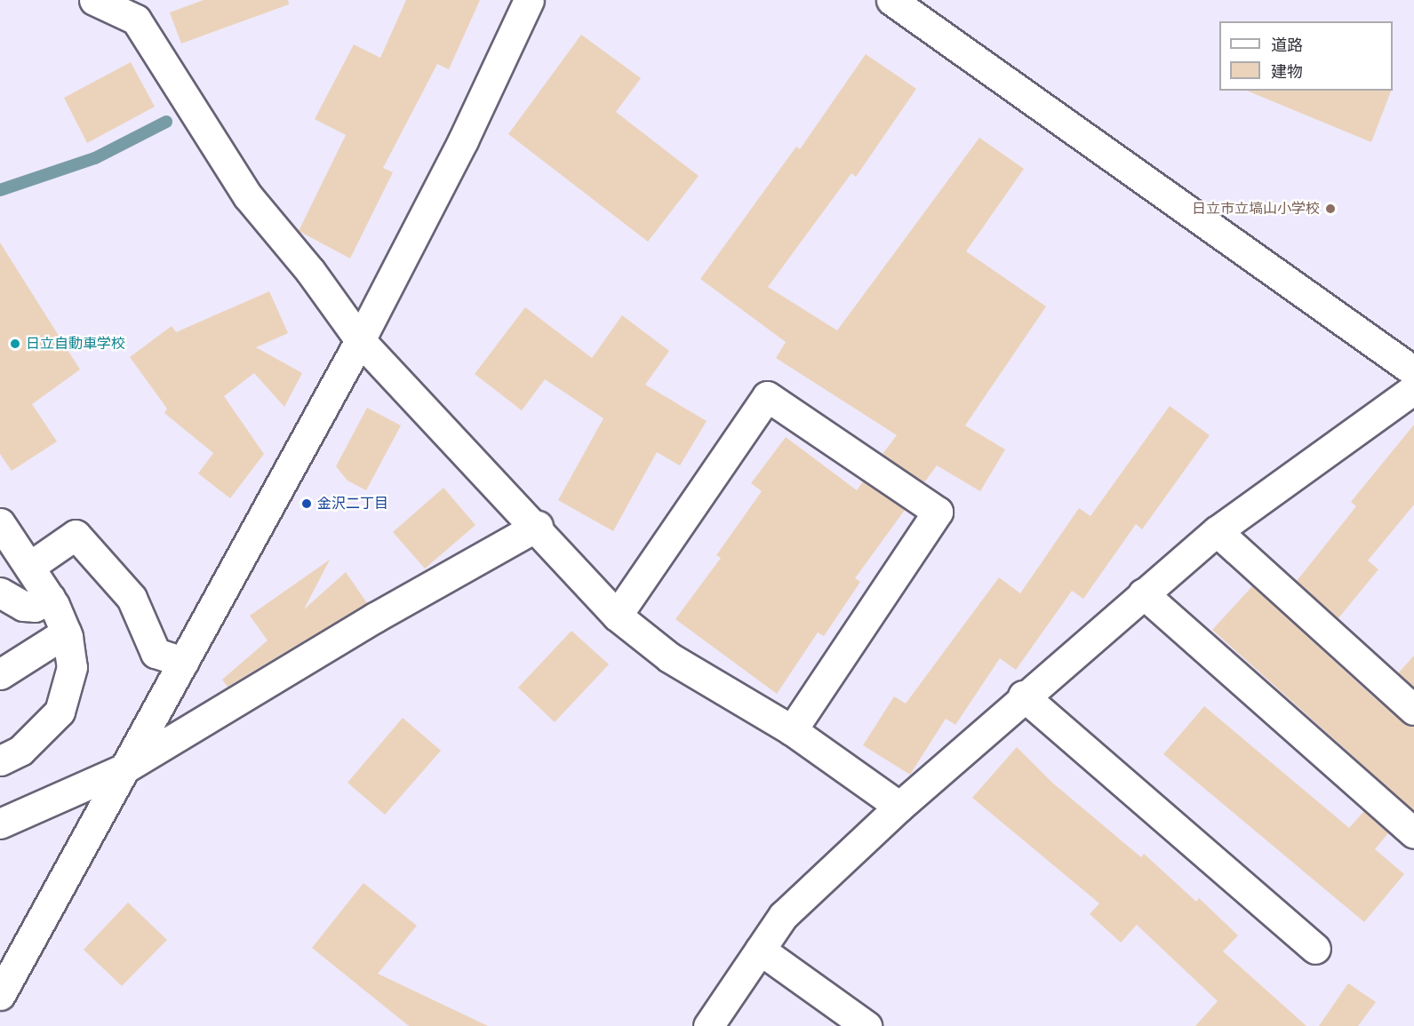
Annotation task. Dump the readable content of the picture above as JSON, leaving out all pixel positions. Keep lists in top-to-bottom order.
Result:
{
  "places": ["日立市立塙山小学校", "日立自動車学校", "金沢二丁目"],
  "legend": ["道路", "建物"]
}
